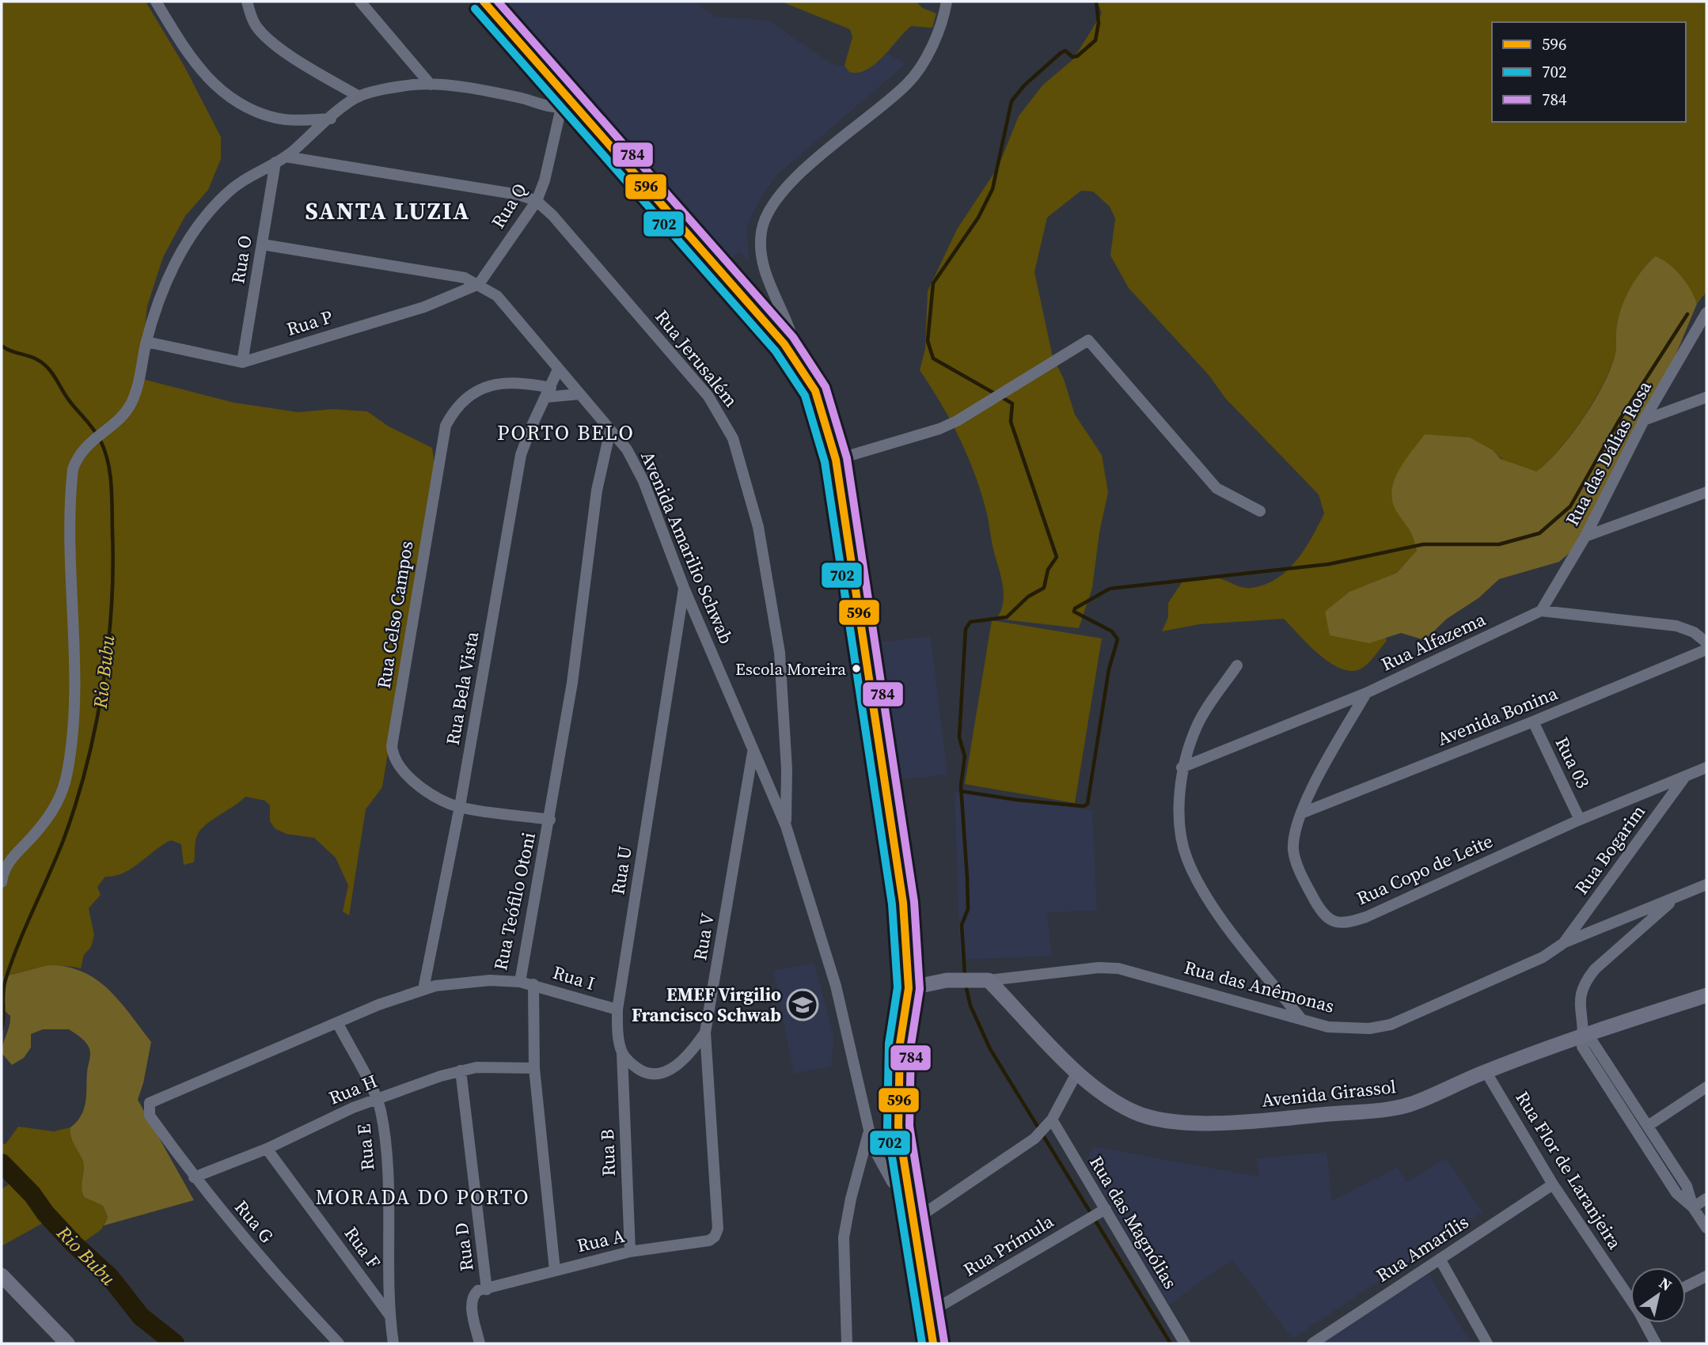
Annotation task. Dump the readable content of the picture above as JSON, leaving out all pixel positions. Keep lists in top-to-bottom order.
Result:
{
  "streets": {
    "street": [
      "Rua Q",
      "Rua O",
      "Rua P",
      "Rua Jerusalém",
      "Rua das Dálias Rosa",
      "Avenida Amarilio Schwab",
      "Rua Celso Campos",
      "Rua Alfazema",
      "Rua Bela Vista",
      "Avenida Bonina",
      "Rua 03",
      "Rua Bogarim",
      "Rua Copo de Leite",
      "Rua U",
      "Rua Teófilo Otoni",
      "Rua V",
      "Rua I",
      "Rua das Anêmonas",
      "Rua H",
      "Avenida Girassol",
      "Rua E",
      "Rua B",
      "Rua Flor de Laranjeira",
      "Rua G",
      "Rua das Magnólias",
      "Rua A",
      "Rua Prímula",
      "Rua D",
      "Rua F",
      "Rua Amarílis"
    ]
  },
  "crossings": [
    ["Rua Q", "Rua P"],
    ["Rua Q", "Rua Jerusalém"],
    ["Rua Q", "Avenida Amarilio Schwab"],
    ["Rua O", "Rua P"],
    ["Rua O", "Avenida Amarilio Schwab"],
    ["Rua P", "Avenida Amarilio Schwab"],
    ["Rua Jerusalém", "Avenida Amarilio Schwab"],
    ["Rua das Dálias Rosa", "Rua Alfazema"],
    ["Avenida Amarilio Schwab", "Rua Bela Vista"],
    ["Avenida Amarilio Schwab", "Rua U"],
    ["Avenida Amarilio Schwab", "Rua Teófilo Otoni"],
    ["Avenida Amarilio Schwab", "Rua V"],
    ["Rua Celso Campos", "Rua Bela Vista"],
    ["Rua Celso Campos", "Rua Teófilo Otoni"],
    ["Rua Alfazema", "Rua Copo de Leite"],
    ["Rua Bela Vista", "Rua Teófilo Otoni"],
    ["Avenida Bonina", "Rua 03"],
    ["Avenida Bonina", "Rua Copo de Leite"],
    ["Rua 03", "Rua Copo de Leite"],
    ["Rua Bogarim", "Rua Copo de Leite"],
    ["Rua Bogarim", "Rua das Anêmonas"],
    ["Rua U", "Rua I"],
    ["Rua U", "Rua B"],
    ["Rua Teófilo Otoni", "Rua I"],
    ["Rua Teófilo Otoni", "Rua E"],
    ["Rua Teófilo Otoni", "Rua G"],
    ["Rua V", "Rua A"],
    ["Rua das Anêmonas", "Avenida Girassol"],
    ["Rua H", "Rua E"],
    ["Rua H", "Rua G"],
    ["Rua H", "Rua D"],
    ["Rua H", "Rua F"],
    ["Avenida Girassol", "Rua Flor de Laranjeira"],
    ["Rua E", "Rua F"],
    ["Rua B", "Rua A"],
    ["Rua Flor de Laranjeira", "Rua Amarílis"],
    ["Rua das Magnólias", "Rua Prímula"],
    ["Rua A", "Rua D"]
  ],
  "districts": ["SANTA LUZIA", "PORTO BELO", "MORADA DO PORTO"],
  "water": ["Rio Bubu"],
  "places": {
    "other": ["Escola Moreira"],
    "school or university": ["EMEF Virgilio Francisco Schwab"]
  },
  "lines": ["transit line 596", "transit line 784", "transit line 702"],
  "legend": ["596", "702", "784"],
  "north": "top right"
}
